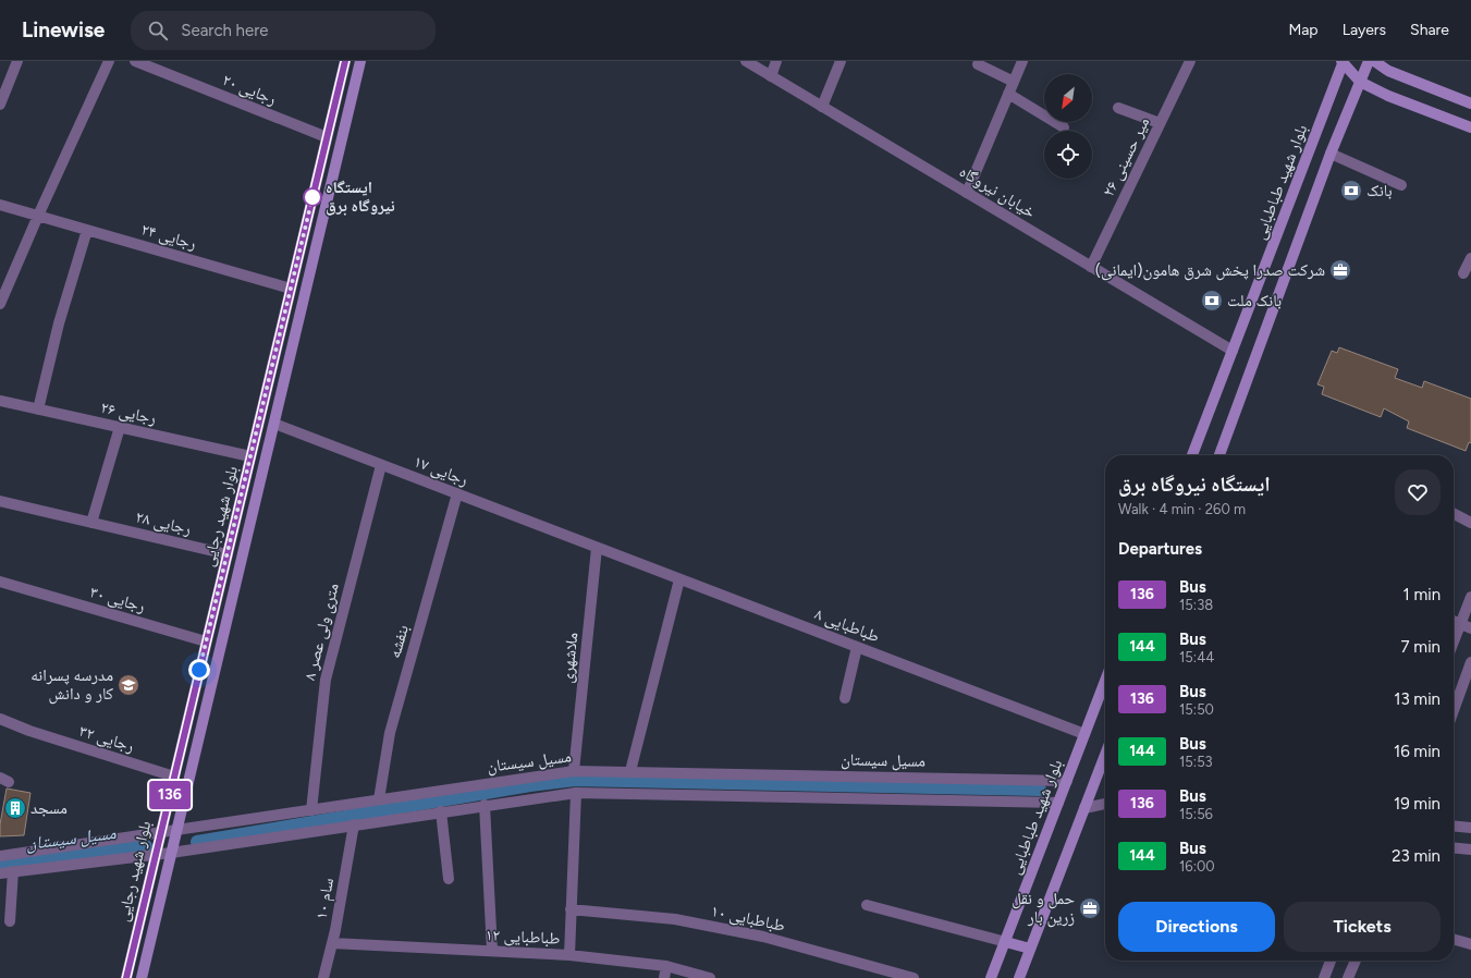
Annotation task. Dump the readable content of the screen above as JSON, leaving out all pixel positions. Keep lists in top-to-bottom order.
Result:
{
  "streets": {
    "main road": ["بلوار شهید طباطبایی", "بلوار شهید رجایی"],
    "street": [
      "رجایی ۲۰",
      "میر حسینی ۲۶",
      "خیابان نیروگاه",
      "رجایی ۲۴",
      "رجایی ۲۶",
      "رجایی ۱۷",
      "رجایی ۲۸",
      "رجایی ۳۰",
      "طباطبایی ۸",
      "۸ متری ولی عصر",
      "بنفشه",
      "ملاشهری",
      "رجایی ۳۲",
      "مسیل سیستان",
      "سام ۱۰",
      "طباطبایی ۱۰",
      "طباطبایی ۱۲"
    ]
  },
  "crossings": [
    ["رجایی ۲۰", "بلوار شهید رجایی"],
    ["میر حسینی ۲۶", "خیابان نیروگاه"],
    ["بلوار شهید طباطبایی", "خیابان نیروگاه"],
    ["بلوار شهید طباطبایی", "طباطبایی ۸"],
    ["بلوار شهید طباطبایی", "مسیل سیستان"],
    ["رجایی ۲۴", "بلوار شهید رجایی"],
    ["رجایی ۲۶", "بلوار شهید رجایی"],
    ["رجایی ۱۷", "بلوار شهید رجایی"],
    ["رجایی ۱۷", "طباطبایی ۸"],
    ["رجایی ۱۷", "۸ متری ولی عصر"],
    ["رجایی ۱۷", "بنفشه"],
    ["رجایی ۱۷", "ملاشهری"],
    ["بلوار شهید رجایی", "رجایی ۲۸"],
    ["بلوار شهید رجایی", "رجایی ۳۰"],
    ["بلوار شهید رجایی", "رجایی ۳۲"],
    ["بلوار شهید رجایی", "مسیل سیستان"],
    ["طباطبایی ۸", "ملاشهری"],
    ["۸ متری ولی عصر", "مسیل سیستان"],
    ["بنفشه", "مسیل سیستان"],
    ["ملاشهری", "مسیل سیستان"],
    ["سام ۱۰", "طباطبایی ۱۲"]
  ],
  "water": ["مسیل سیستان"],
  "places": {
    "bank": ["بانک", "بانک ملت"],
    "other": ["ایستگاه نیروگاه برق"],
    "office": ["شرکت صدرا پخش شرق هامون(ایمانی)", "حمل و نقل زرین بار"],
    "school or university": ["مدرسه پسرانه کار و دانش"],
    "building": ["مسجد"]
  },
  "lines": ["bus line 136"],
  "north": "bottom left",
  "page": {
    "header": "Linewise",
    "search": "Search here",
    "nav": ["Map", "Layers", "Share"],
    "on_map": "136",
    "heading": [
      ["ایستگاه نیروگاه برق", "Walk · 4 min · 260 m"],
      "Departures"
    ],
    "list": [
      {
        "mark": "136",
        "name": "Bus",
        "note": "15:38",
        "value": "1 min"
      },
      {
        "mark": "144",
        "name": "Bus",
        "note": "15:44",
        "value": "7 min"
      },
      {
        "mark": "136",
        "name": "Bus",
        "note": "15:50",
        "value": "13 min"
      },
      {
        "mark": "144",
        "name": "Bus",
        "note": "15:53",
        "value": "16 min"
      },
      {
        "mark": "136",
        "name": "Bus",
        "note": "15:56",
        "value": "19 min"
      },
      {
        "mark": "144",
        "name": "Bus",
        "note": "16:00",
        "value": "23 min"
      }
    ],
    "buttons": ["Directions", "Tickets"]
  }
}
